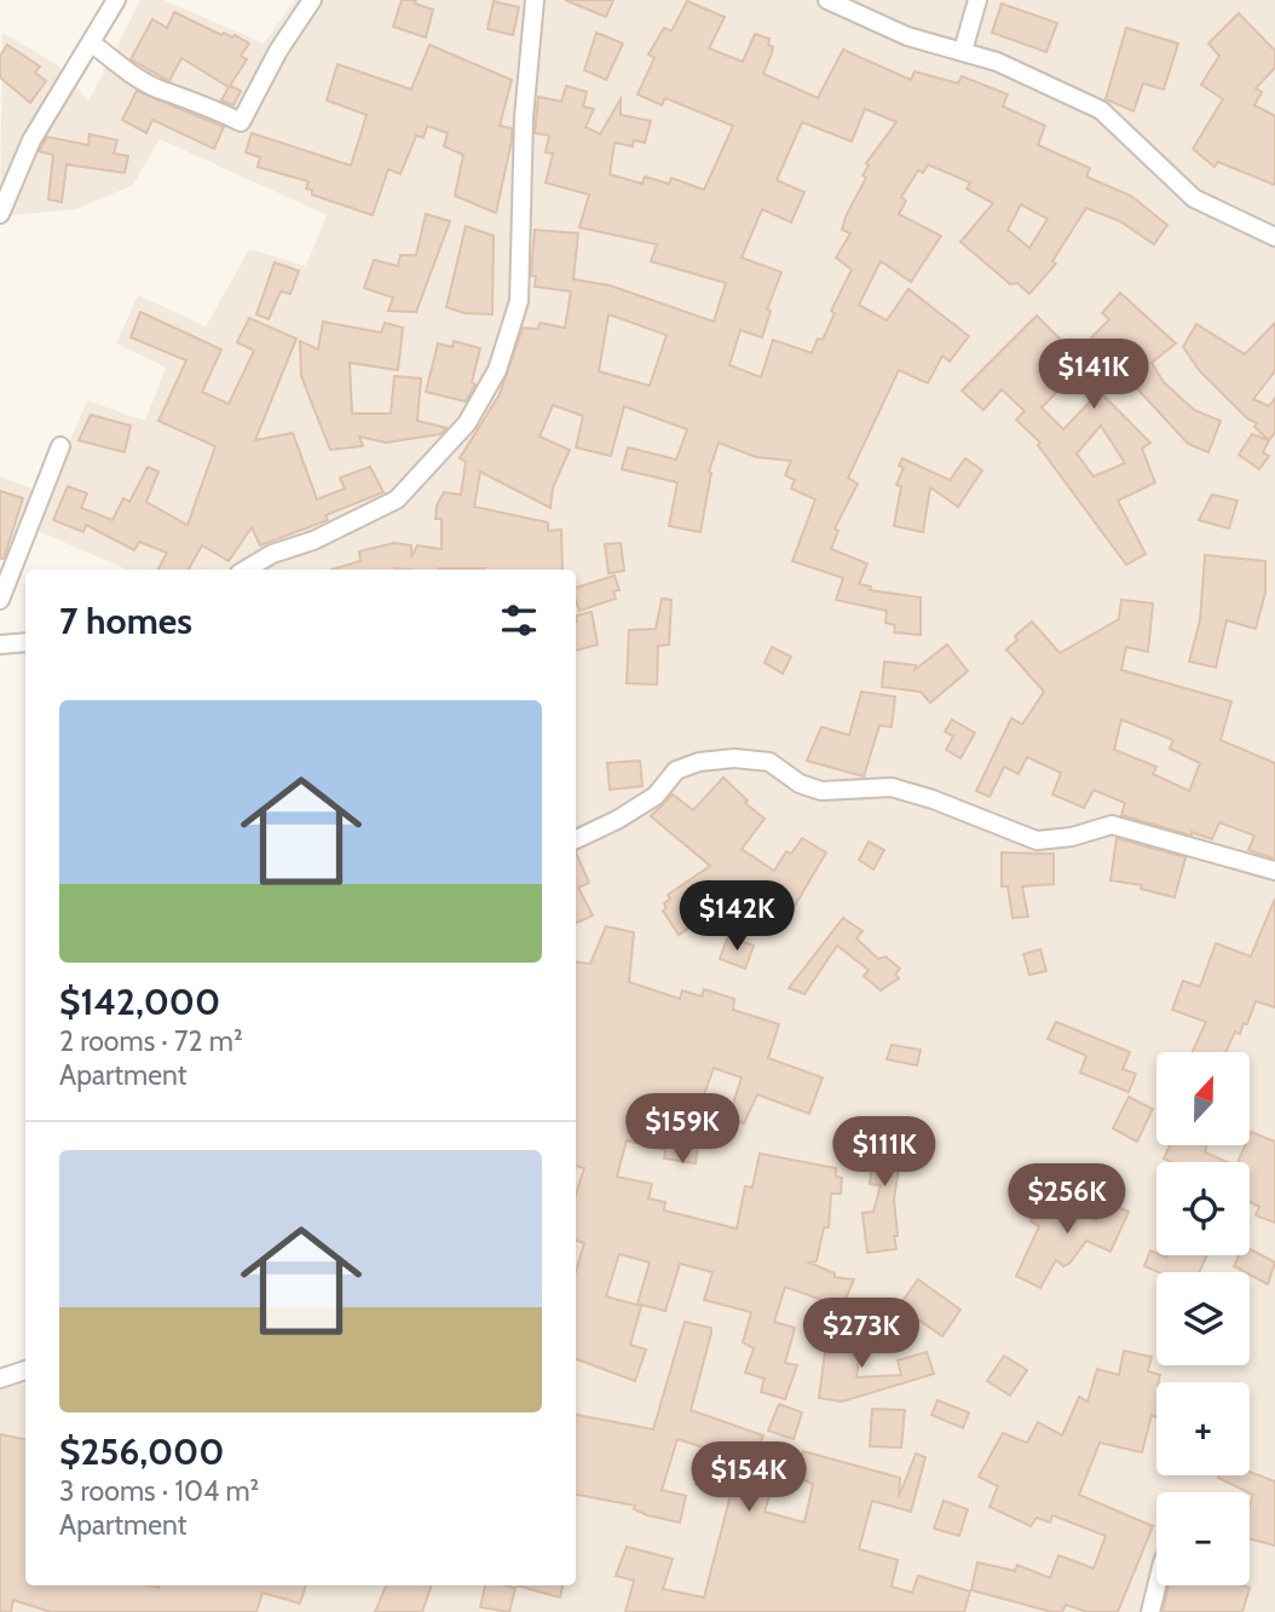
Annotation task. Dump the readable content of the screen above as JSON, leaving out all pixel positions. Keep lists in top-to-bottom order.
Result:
{
  "north": "top",
  "page": {
    "price": [
      "$141K",
      "$142K",
      "$159K",
      "$111K",
      "$256K",
      "$273K",
      "$154K"
    ],
    "heading": "7 homes",
    "list": [
      {
        "name": "$142,000",
        "note": "2 rooms · 72 m² · Apartment"
      },
      {
        "name": "$256,000",
        "note": "3 rooms · 104 m² · Apartment"
      }
    ],
    "map_buttons": ["+", "−"]
  }
}
